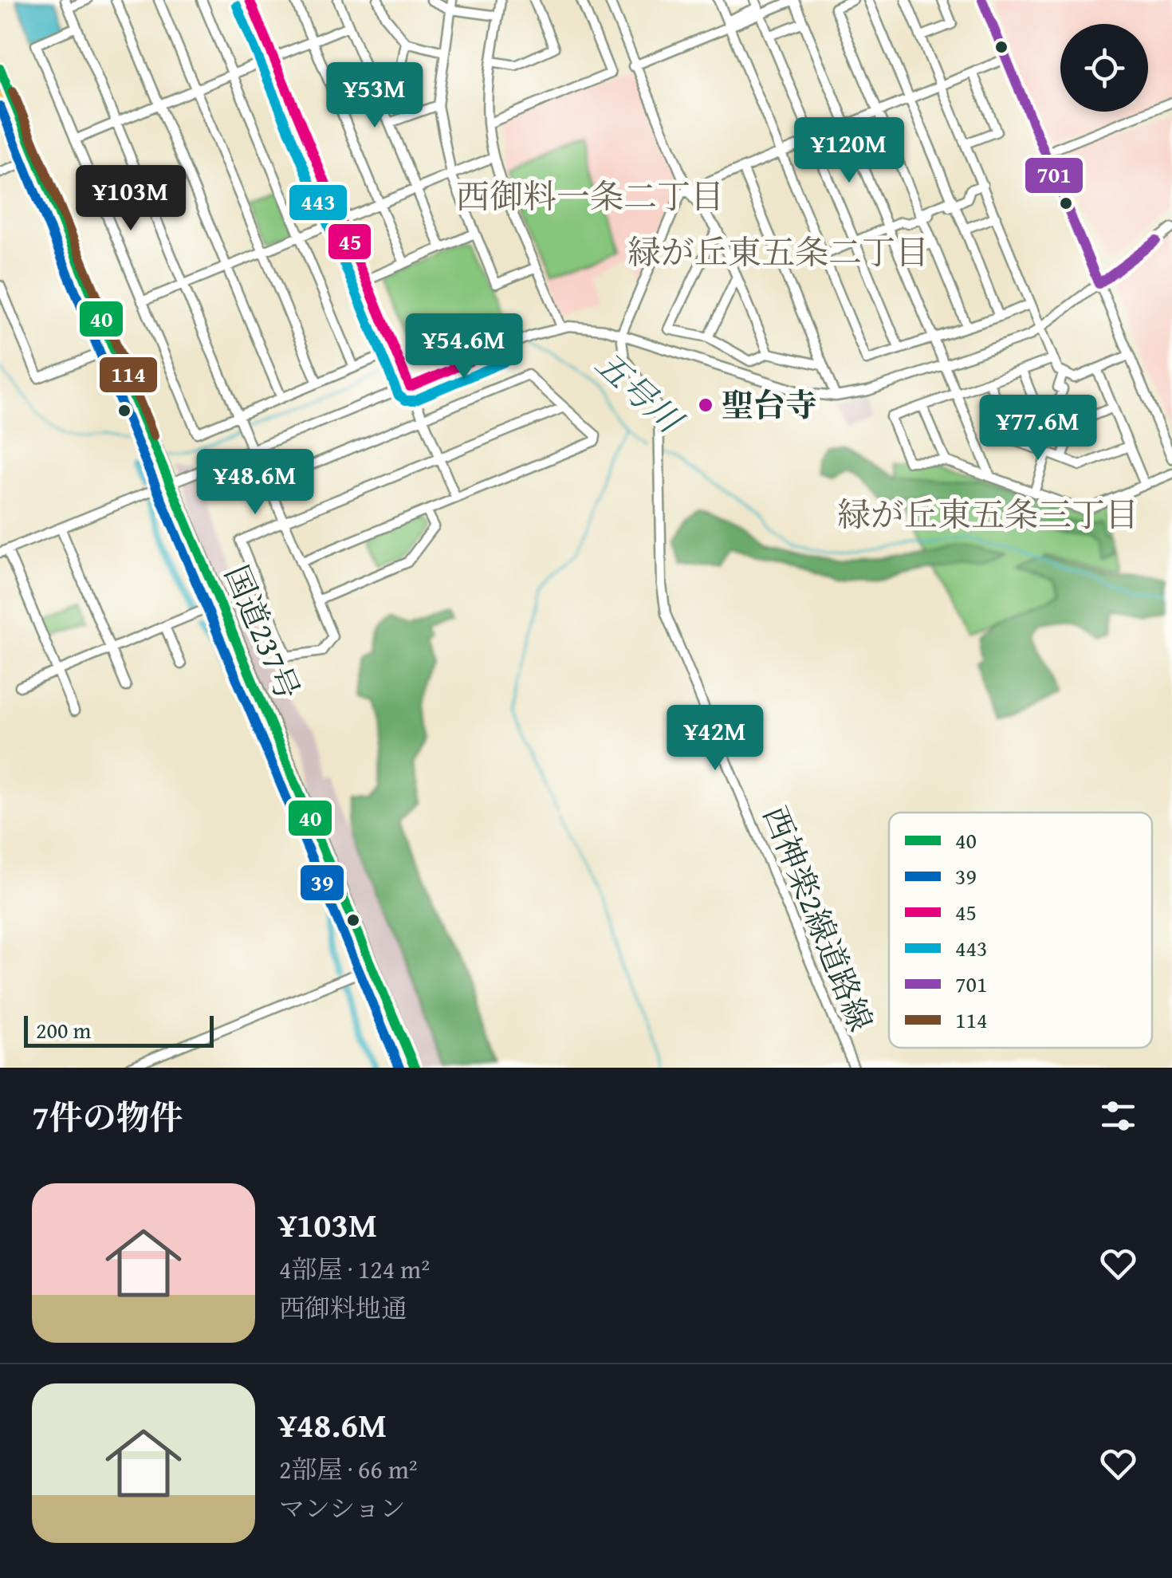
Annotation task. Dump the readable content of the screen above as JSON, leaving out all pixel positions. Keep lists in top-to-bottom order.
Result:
{
  "streets": {
    "highway": ["国道237号"],
    "street": ["西神楽2線道路線"]
  },
  "districts": ["西御料一条二丁目", "緑が丘東五条二丁目", "緑が丘東五条三丁目"],
  "water": ["五号川"],
  "places": ["聖台寺"],
  "lines": [
    "transit line 45",
    "transit line 701",
    "transit line 443",
    "transit line 40",
    "transit line 114",
    "transit line 39"
  ],
  "legend": [
    "40",
    "39",
    "45",
    "443",
    "701",
    "114"
  ],
  "scale_bar": "200 m",
  "page": {
    "price": [
      "¥53M",
      "¥120M",
      "¥103M",
      "¥54.6M",
      "¥77.6M",
      "¥48.6M",
      "¥42M"
    ],
    "scale": "200 m",
    "heading": "7件の物件",
    "list": [
      {
        "name": "¥103M",
        "note": "4部屋 · 124 m² · 西御料地通"
      },
      {
        "name": "¥48.6M",
        "note": "2部屋 · 66 m² · マンション"
      }
    ]
  }
}
